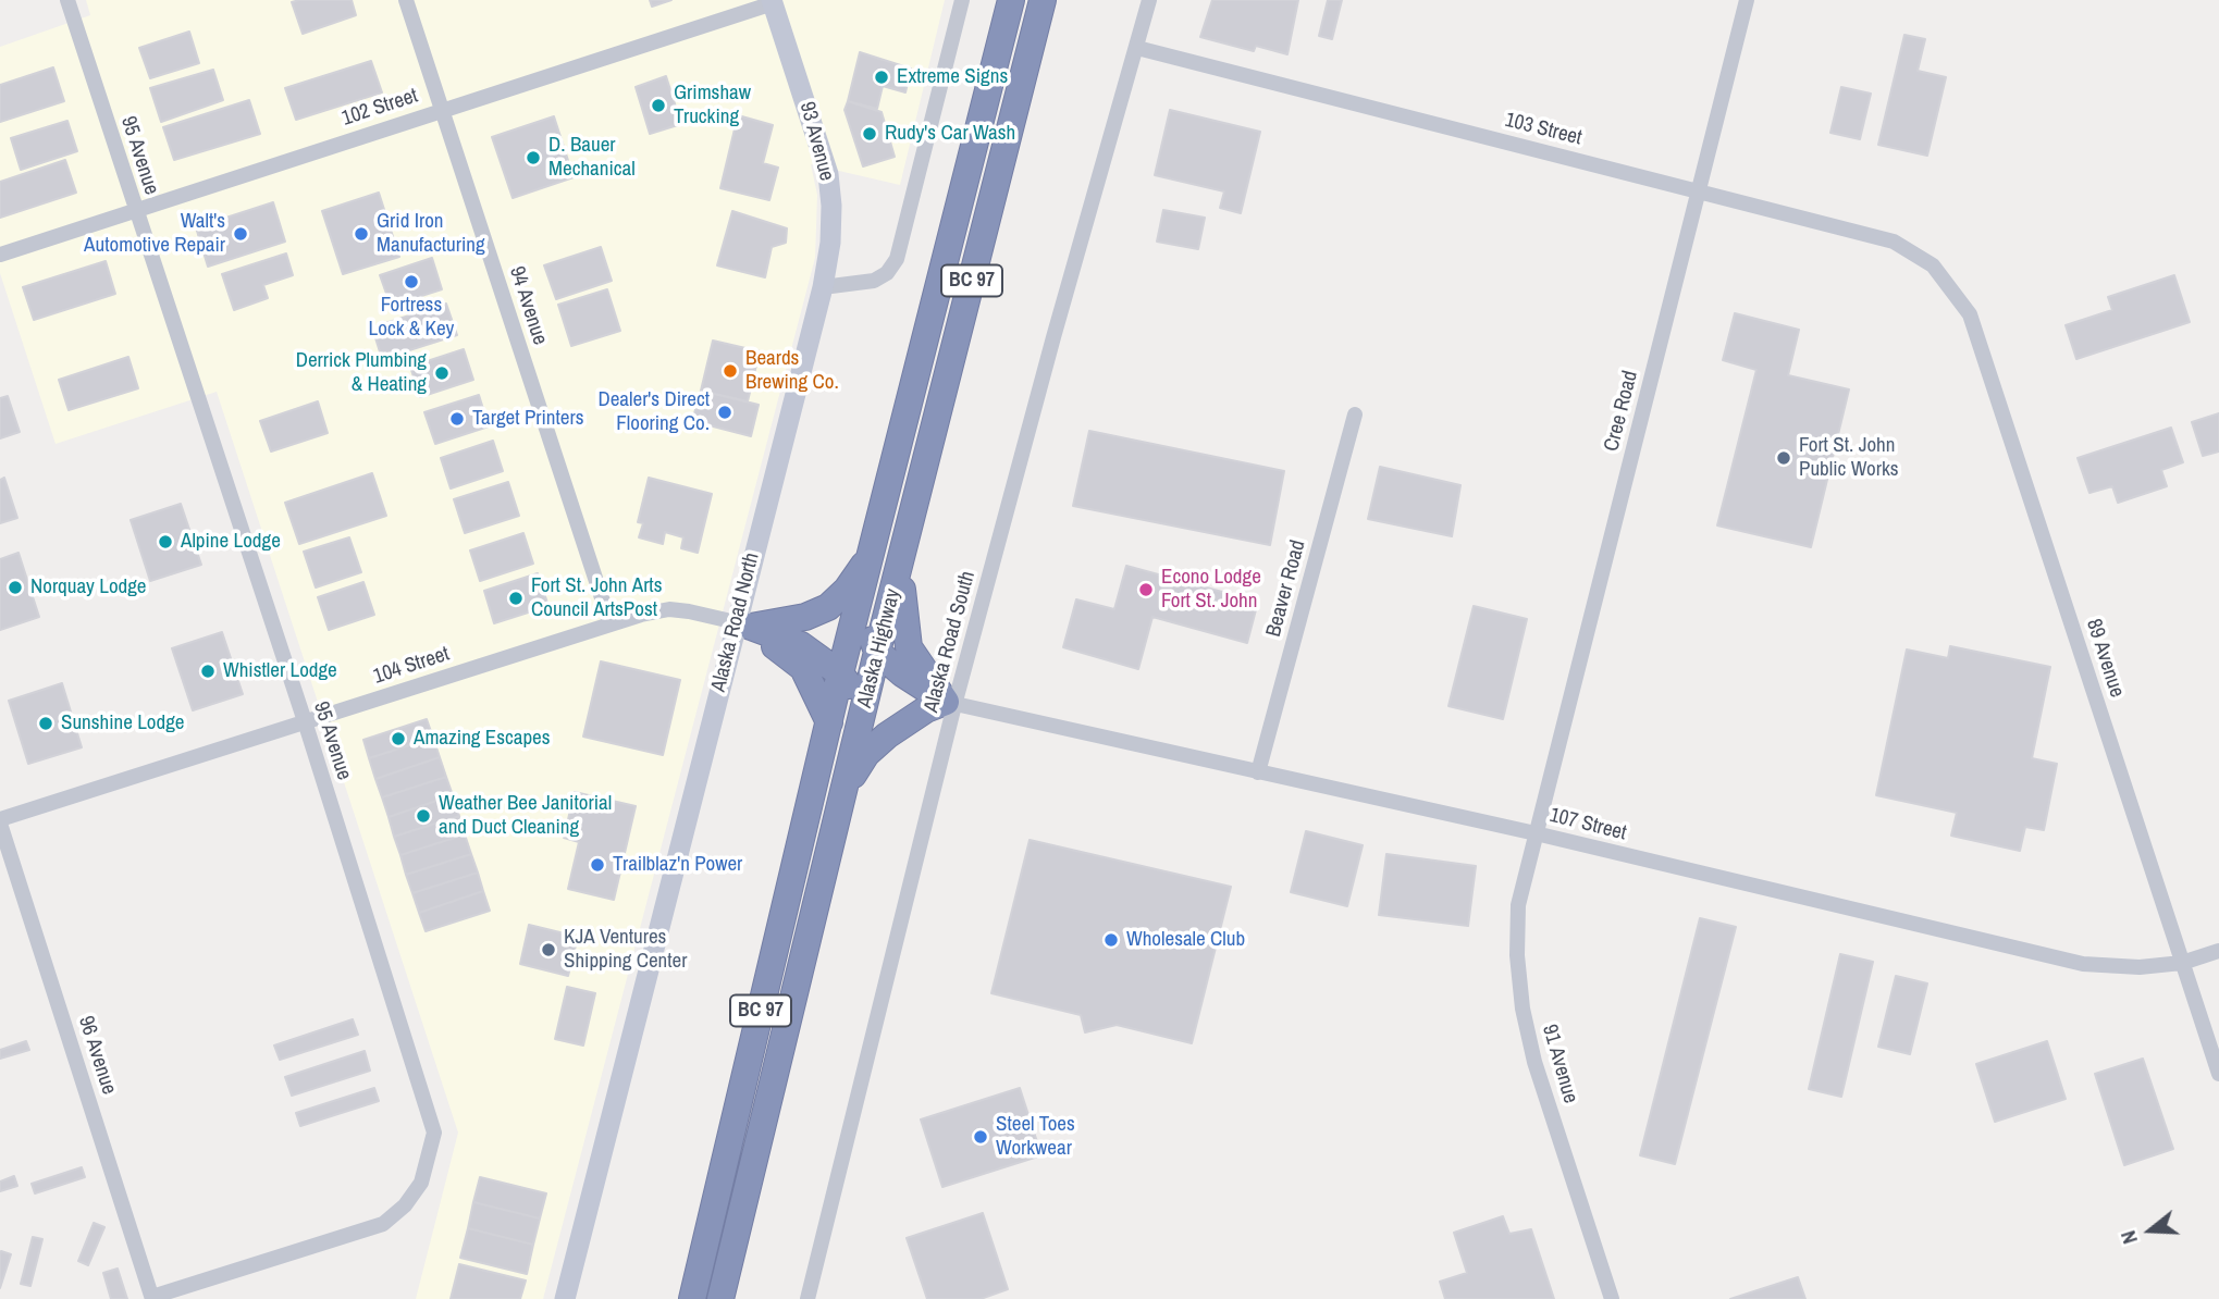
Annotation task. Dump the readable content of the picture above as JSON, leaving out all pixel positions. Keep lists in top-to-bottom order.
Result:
{
  "streets": {
    "highway": ["BC 97", "Alaska Highway"],
    "street": [
      "102 Street",
      "103 Street",
      "93 Avenue",
      "95 Avenue",
      "94 Avenue",
      "Cree Road",
      "Beaver Road",
      "Alaska Road North",
      "Alaska Road South",
      "89 Avenue",
      "104 Street",
      "107 Street",
      "96 Avenue",
      "91 Avenue"
    ]
  },
  "crossings": [
    ["102 Street", "93 Avenue"],
    ["102 Street", "95 Avenue"],
    ["102 Street", "94 Avenue"],
    ["103 Street", "Cree Road"],
    ["103 Street", "Alaska Road South"],
    ["103 Street", "89 Avenue"],
    ["93 Avenue", "Alaska Road North"],
    ["95 Avenue", "104 Street"],
    ["95 Avenue", "96 Avenue"],
    ["94 Avenue", "104 Street"],
    ["Cree Road", "107 Street"],
    ["Cree Road", "91 Avenue"],
    ["Beaver Road", "107 Street"],
    ["Alaska Road North", "104 Street"],
    ["Alaska Road South", "107 Street"],
    ["89 Avenue", "107 Street"],
    ["104 Street", "96 Avenue"],
    ["107 Street", "91 Avenue"]
  ],
  "places": [
    "Extreme Signs",
    "Grimshaw Trucking",
    "Rudy's Car Wash",
    "D. Bauer Mechanical",
    "Walt's Automotive Repair",
    "Grid Iron Manufacturing",
    "Fortress Lock & Key",
    "Beards Brewing Co.",
    "Derrick Plumbing & Heating",
    "Dealer's Direct Flooring Co.",
    "Target Printers",
    "Fort St. John Public Works",
    "Alpine Lodge",
    "Norquay Lodge",
    "Econo Lodge Fort St. John",
    "Fort St. John Arts Council ArtsPost",
    "Whistler Lodge",
    "Sunshine Lodge",
    "Amazing Escapes",
    "Weather Bee Janitorial and Duct Cleaning",
    "Trailblaz'n Power",
    "Wholesale Club",
    "KJA Ventures Shipping Center",
    "Steel Toes Workwear"
  ],
  "north": "left"
}
